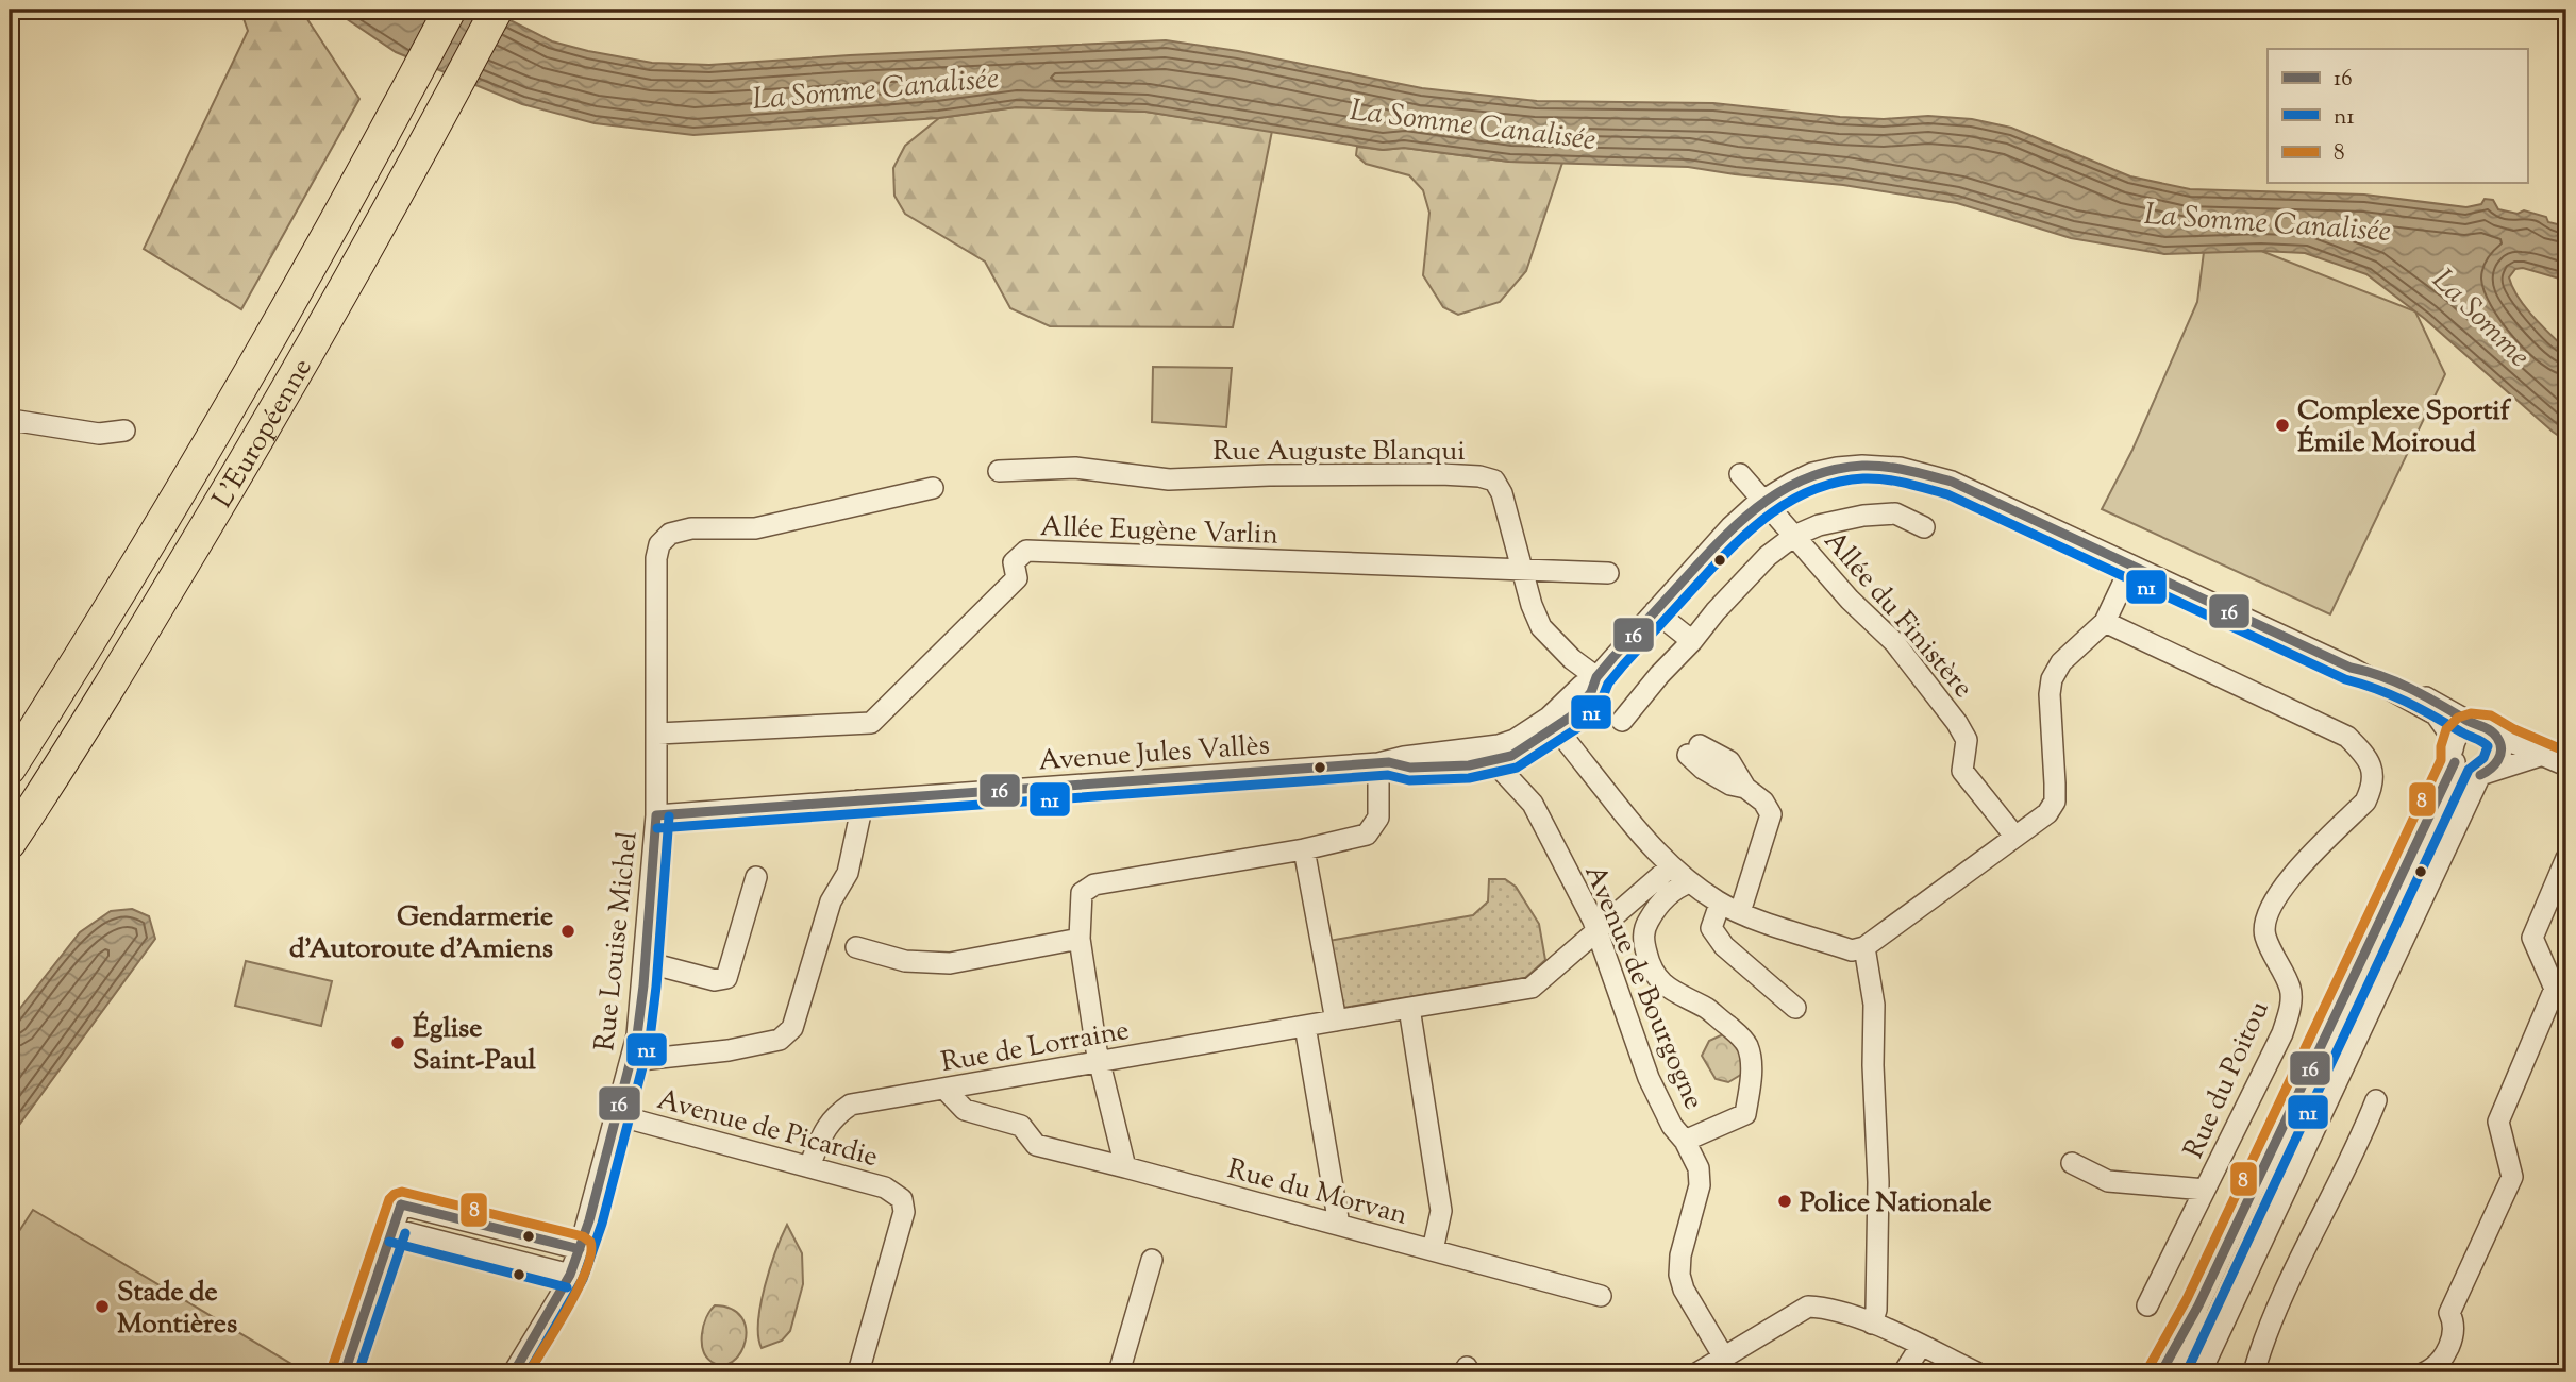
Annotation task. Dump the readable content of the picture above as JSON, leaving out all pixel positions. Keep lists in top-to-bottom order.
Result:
{
  "streets": {
    "highway": ["L'Européenne"],
    "street": [
      "Rue Auguste Blanqui",
      "Allée Eugène Varlin",
      "Allée du Finistère",
      "Avenue Jules Vallès",
      "Rue Louise Michel",
      "Avenue de Bourgogne",
      "Rue de Lorraine",
      "Rue du Poitou",
      "Avenue de Picardie",
      "Rue du Morvan"
    ]
  },
  "crossings": [
    ["Rue Auguste Blanqui", "Allée Eugène Varlin"],
    ["Allée Eugène Varlin", "Rue Louise Michel"],
    ["Avenue Jules Vallès", "Rue Louise Michel"],
    ["Avenue Jules Vallès", "Avenue de Bourgogne"],
    ["Rue Louise Michel", "Avenue de Picardie"],
    ["Avenue de Bourgogne", "Rue de Lorraine"],
    ["Rue de Lorraine", "Avenue de Picardie"],
    ["Rue de Lorraine", "Rue du Morvan"]
  ],
  "water": ["La Somme Canalisée", "La Somme"],
  "places": [
    "Complexe Sportif Émile Moiroud",
    "Gendarmerie d'Autoroute d'Amiens",
    "Église Saint-Paul",
    "Police Nationale",
    "Stade de Montières"
  ],
  "lines": ["transit line 16", "transit line n1", "transit line 8"],
  "legend": ["16", "n1", "8"]
}
